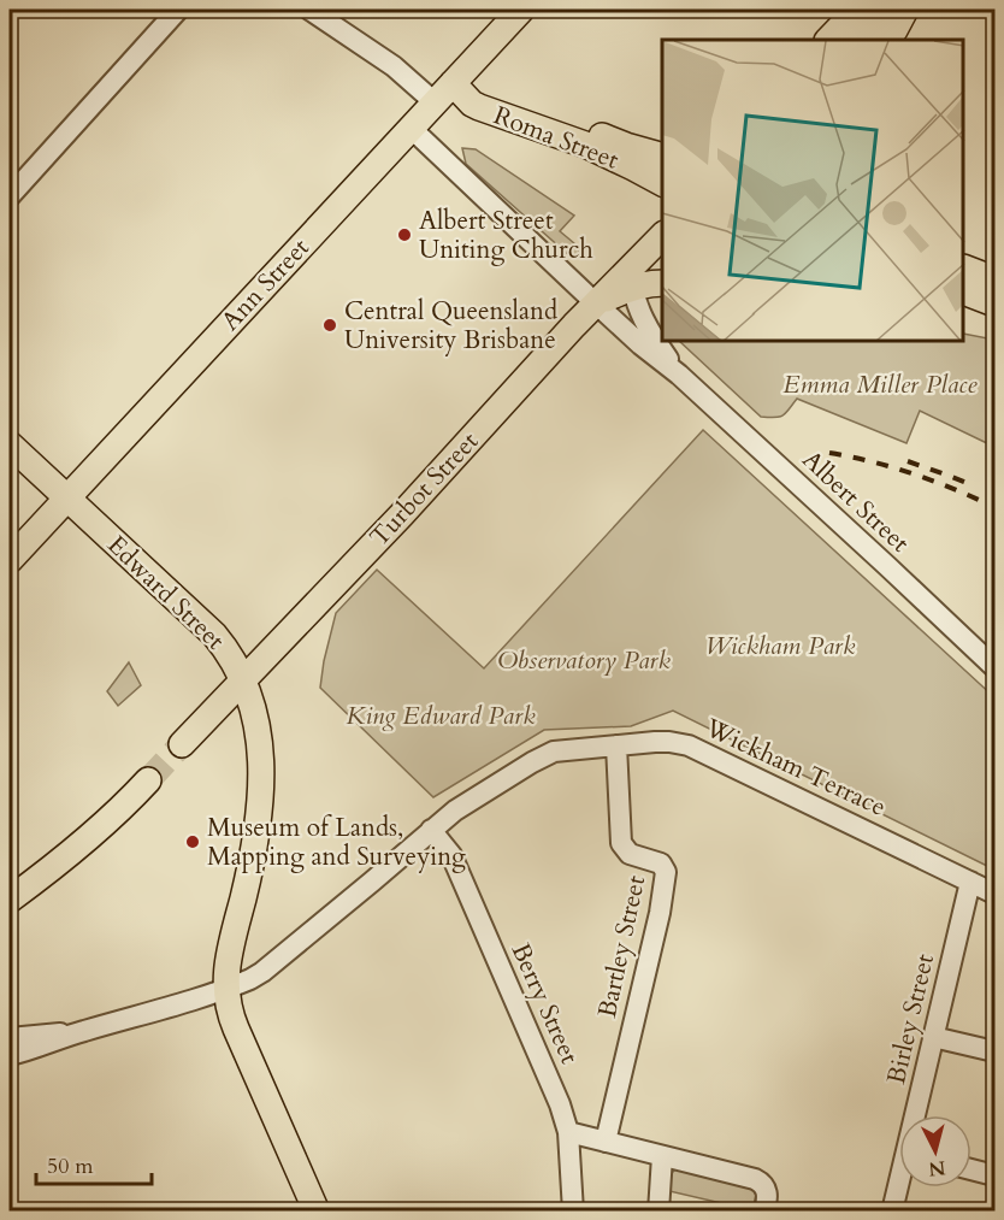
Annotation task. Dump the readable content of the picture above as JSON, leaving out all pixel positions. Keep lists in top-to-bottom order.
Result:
{
  "streets": {
    "main road": [
      "Roma Street",
      "Ann Street",
      "Turbot Street",
      "Edward Street"
    ],
    "street": [
      "Albert Street",
      "Wickham Terrace",
      "Bartley Street",
      "Berry Street",
      "Birley Street"
    ]
  },
  "crossings": [
    ["Roma Street", "Ann Street"],
    ["Ann Street", "Albert Street"],
    ["Ann Street", "Edward Street"],
    ["Turbot Street", "Albert Street"],
    ["Turbot Street", "Edward Street"],
    ["Edward Street", "Wickham Terrace"],
    ["Wickham Terrace", "Bartley Street"],
    ["Wickham Terrace", "Berry Street"],
    ["Wickham Terrace", "Birley Street"]
  ],
  "parks": [
    "Emma Miller Place",
    "Wickham Park",
    "Observatory Park",
    "King Edward Park"
  ],
  "places": ["Albert Street Uniting Church", "Central Queensland University Brisbane", "Museum of Lands, Mapping and Surveying"],
  "scale_bar": "50 m",
  "north": "bottom"
}
